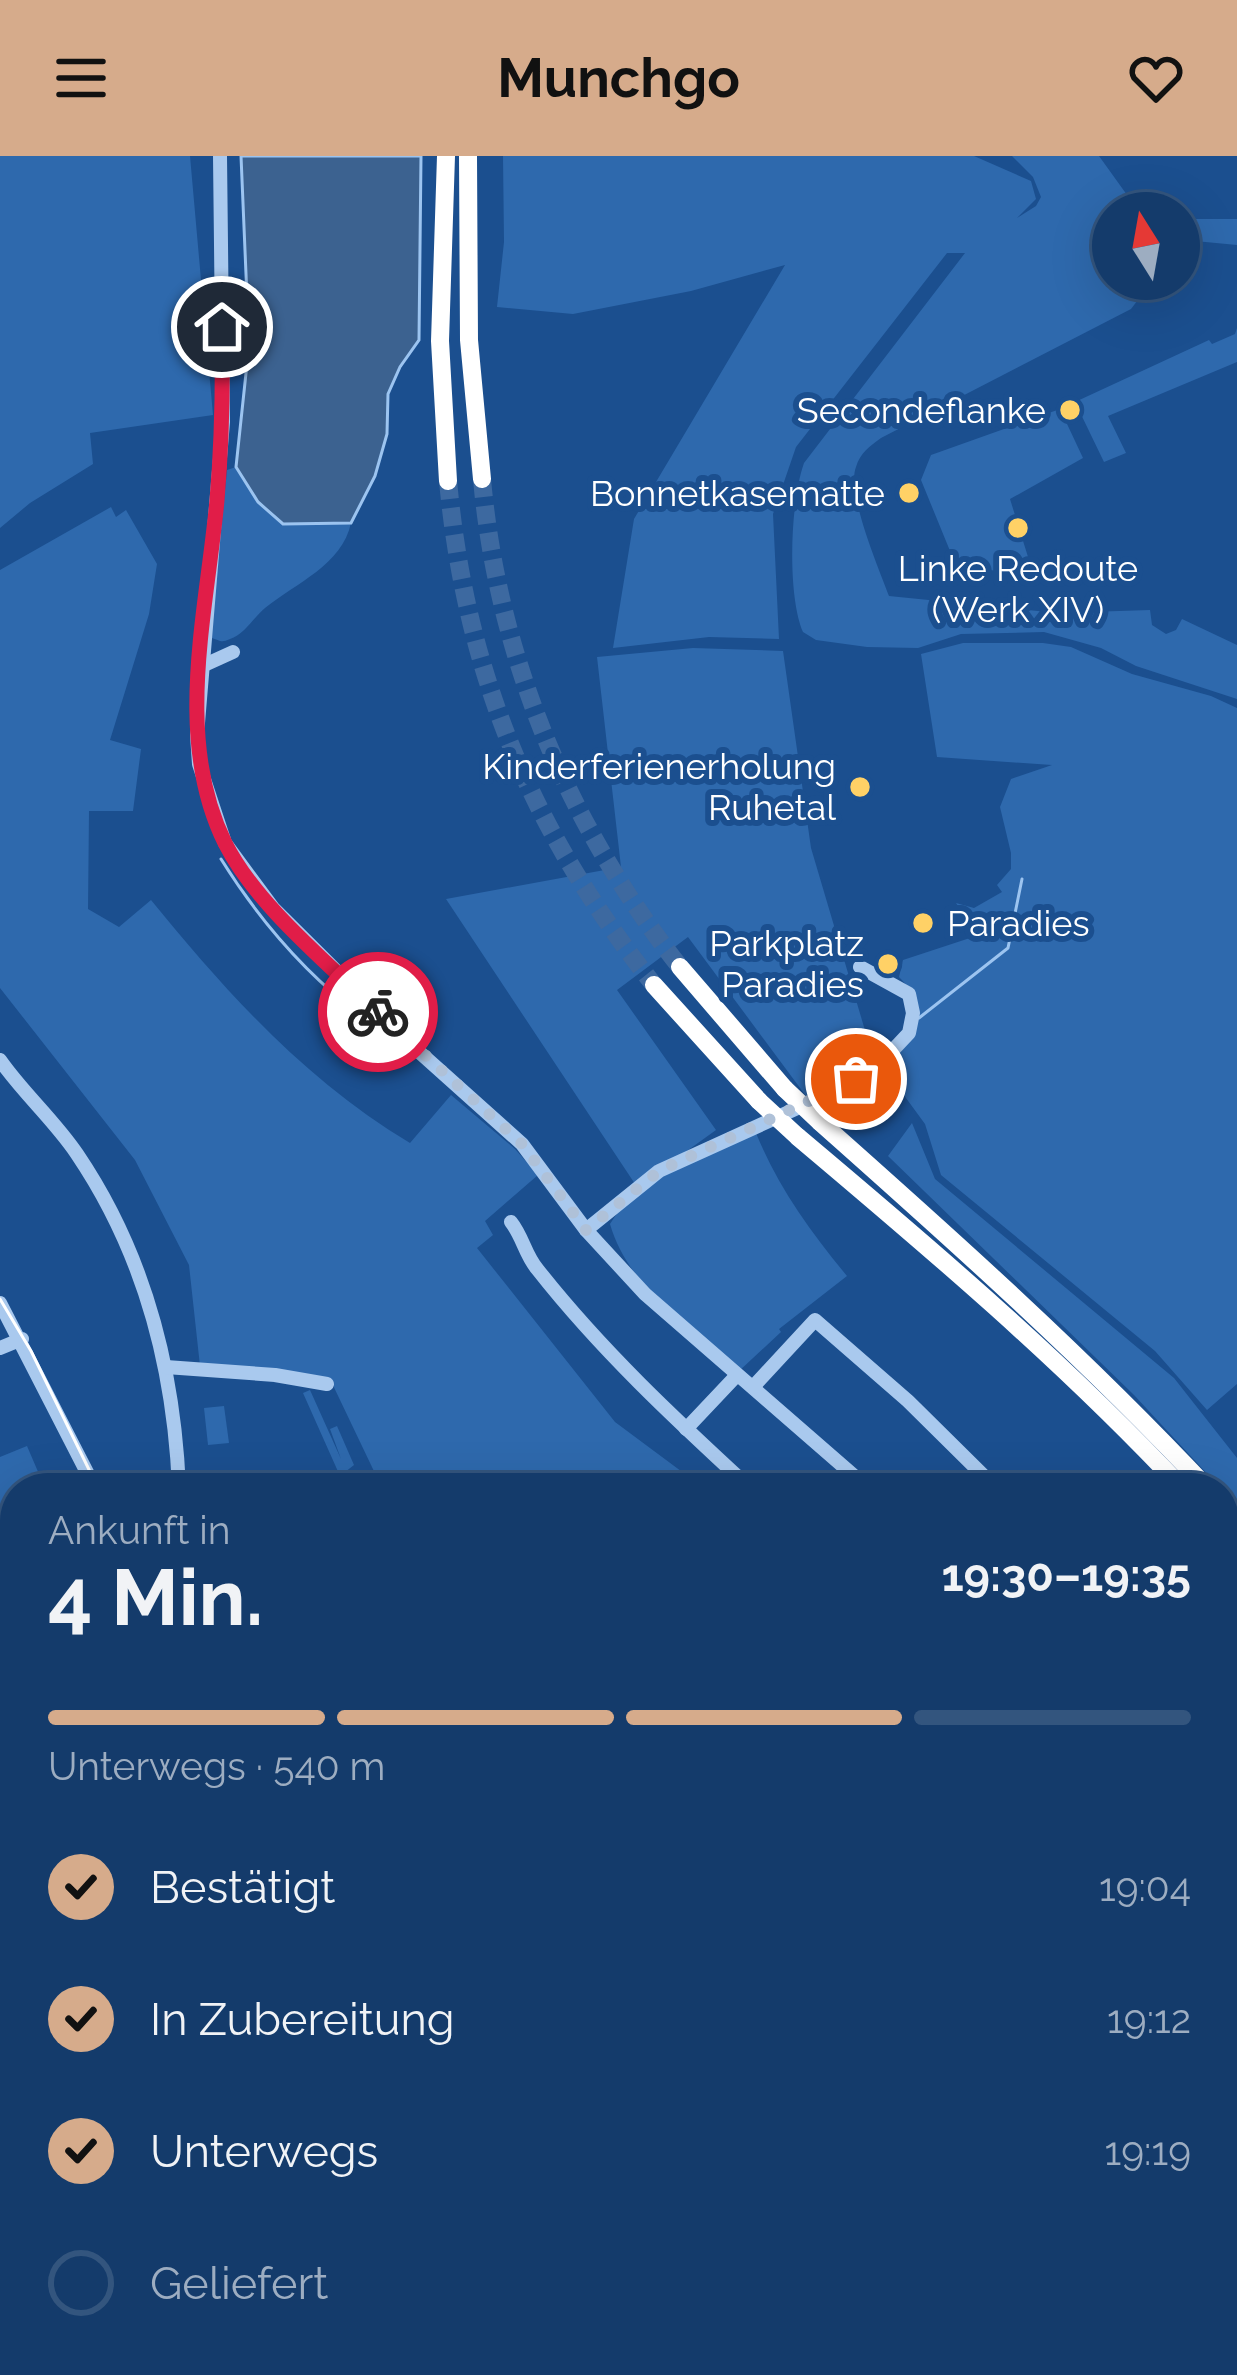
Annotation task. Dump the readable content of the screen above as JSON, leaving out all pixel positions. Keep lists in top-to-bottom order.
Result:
{
  "places": [
    "Secondeflanke",
    "Bonnetkasematte",
    "Linke Redoute (Werk XIV)",
    "Kinderferienerholung Ruhetal",
    "Paradies",
    "Parkplatz Paradies"
  ],
  "north": "top",
  "page": {
    "header": "Munchgo",
    "heading": ["4 Min.", "Ankunft in", "19:30–19:35"],
    "bar": "Unterwegs · 540 m",
    "list": [
      ["Bestätigt", "19:04"],
      ["In Zubereitung", "19:12"],
      ["Unterwegs", "19:19"],
      "Geliefert"
    ]
  }
}
